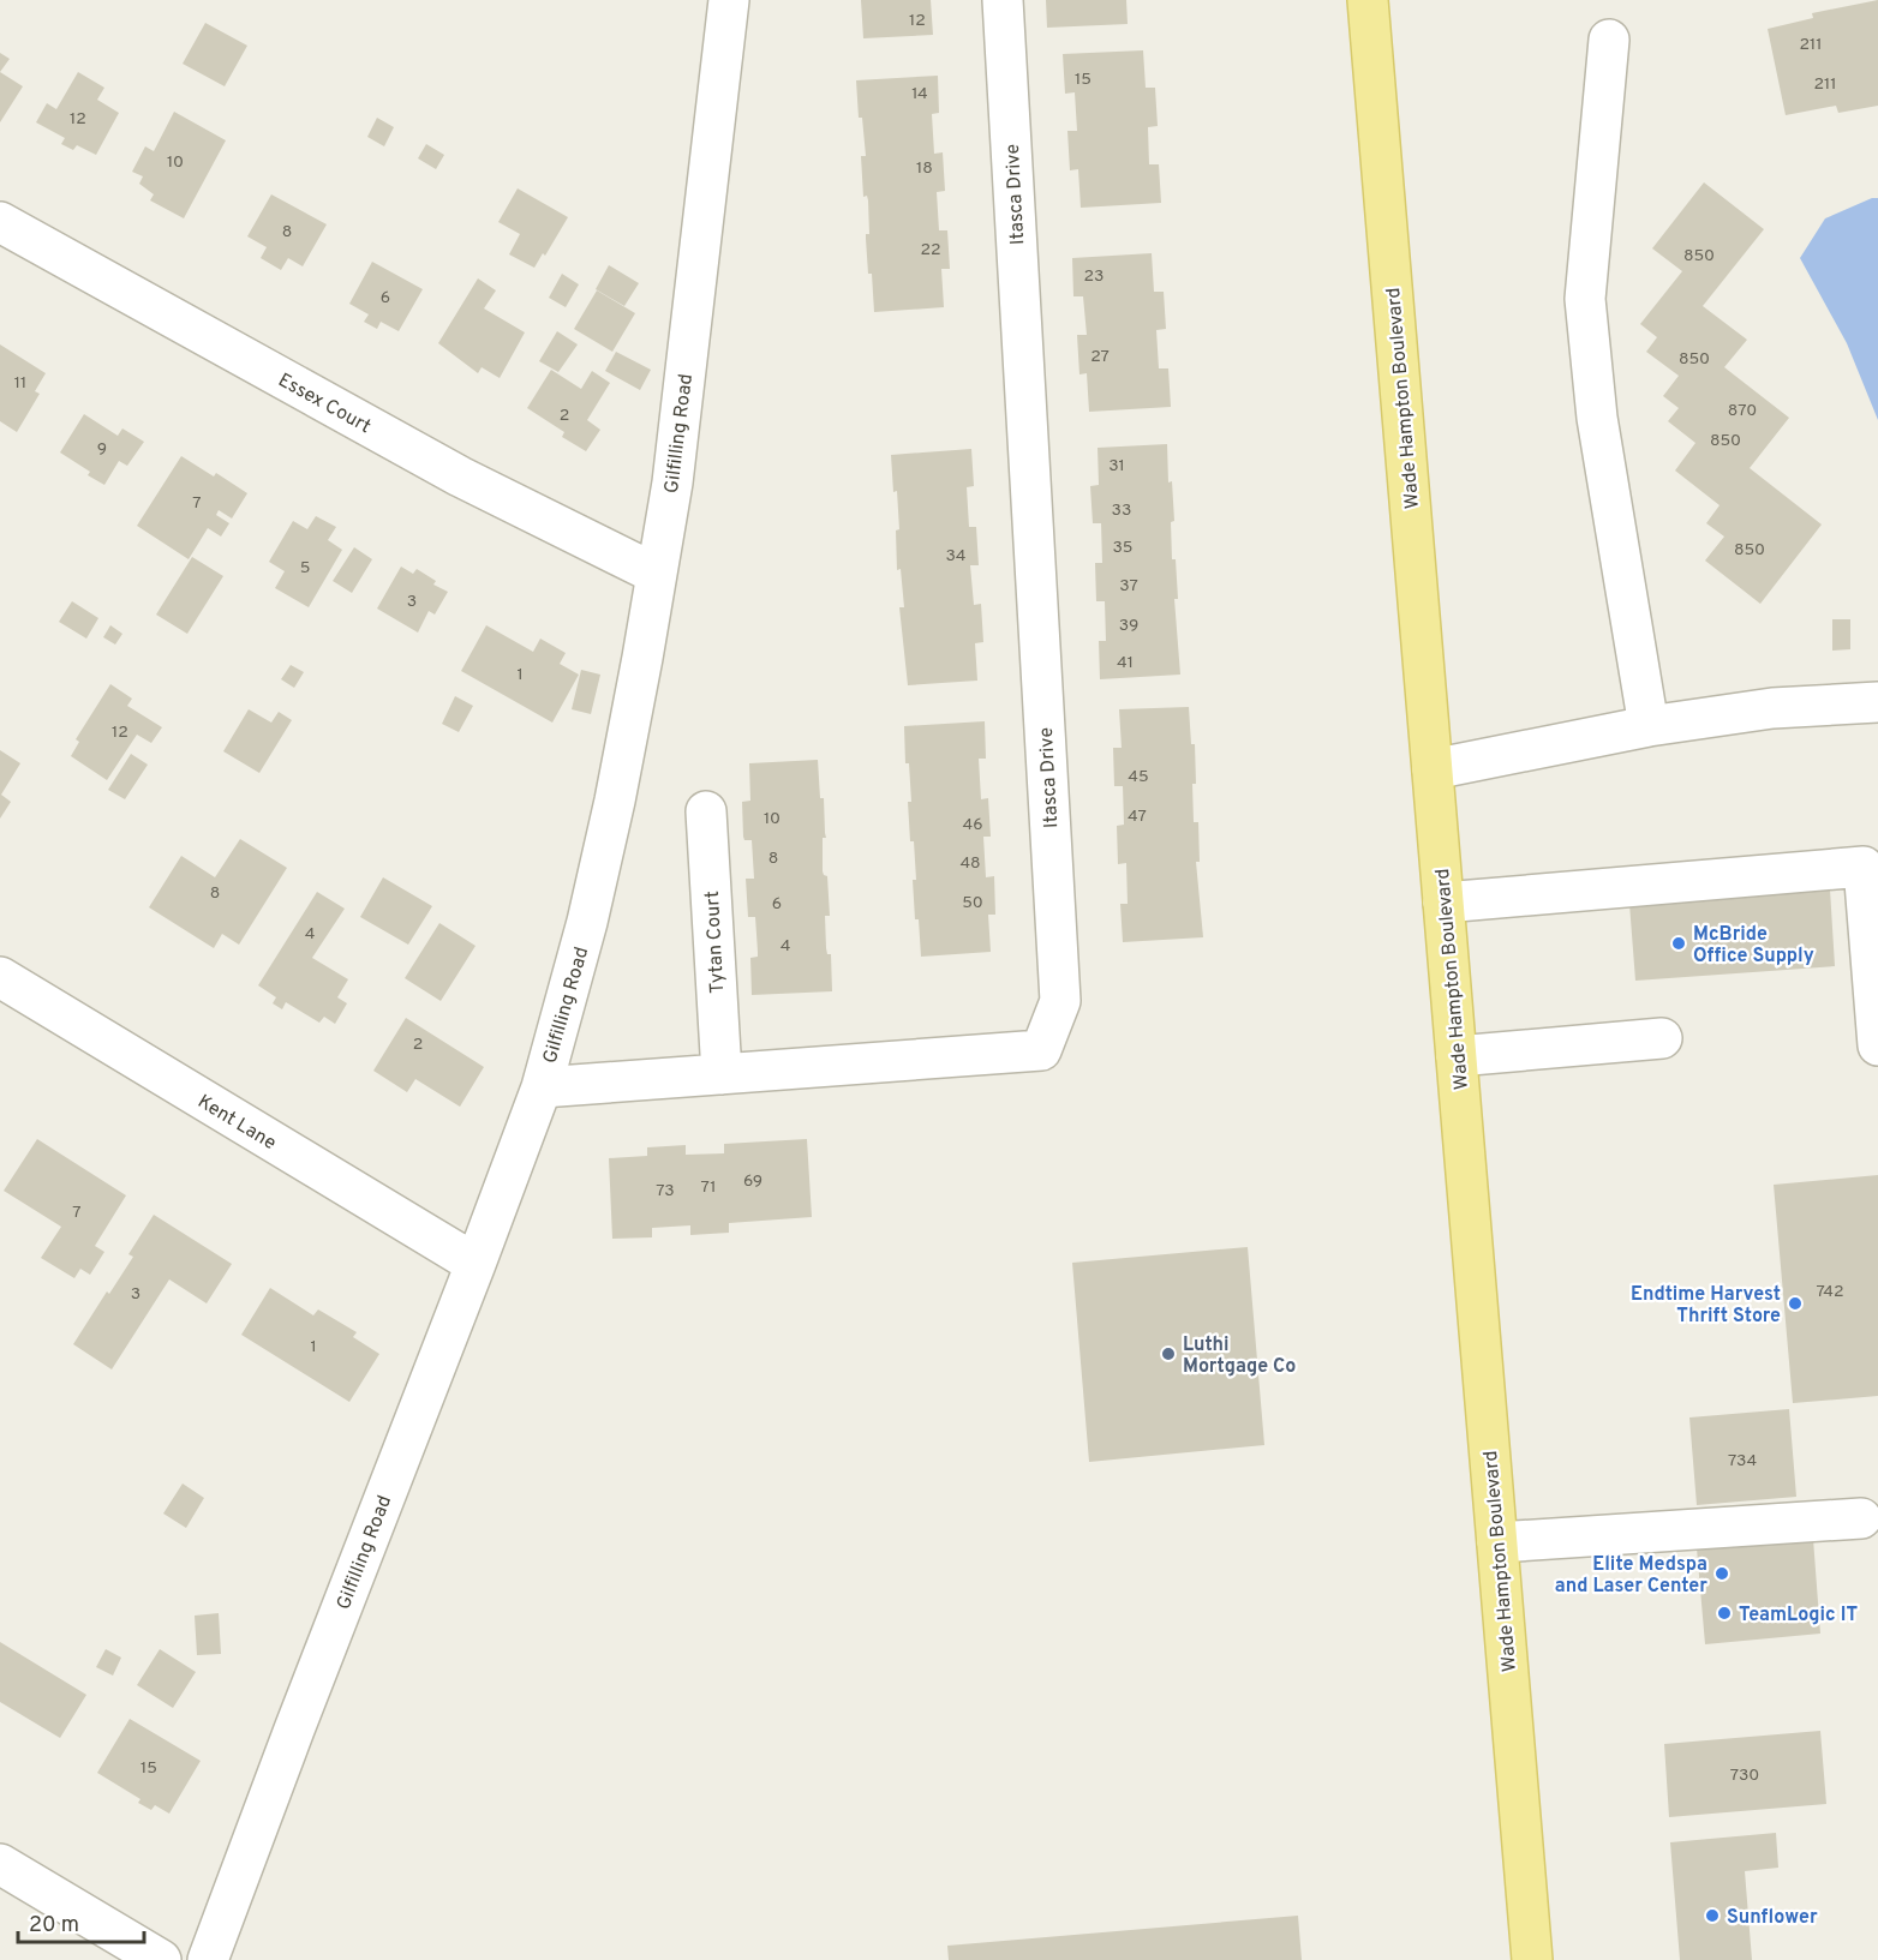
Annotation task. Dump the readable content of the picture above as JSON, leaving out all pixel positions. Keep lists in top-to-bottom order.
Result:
{
  "streets": {
    "main road": ["Wade Hampton Boulevard"],
    "street": [
      "Itasca Drive",
      "Essex Court",
      "Gilfilling Road",
      "Tytan Court",
      "Kent Lane"
    ]
  },
  "crossings": [
    ["Itasca Drive", "Gilfilling Road"],
    ["Itasca Drive", "Tytan Court"],
    ["Essex Court", "Gilfilling Road"],
    ["Gilfilling Road", "Kent Lane"]
  ],
  "places": [
    "McBride Office Supply",
    "Endtime Harvest Thrift Store",
    "Luthi Mortgage Co",
    "Elite Medspa and Laser Center",
    "TeamLogic IT",
    "Sunflower"
  ],
  "house_numbers": [
    "12",
    "211",
    "15",
    "211",
    "14",
    "12",
    "10",
    "18",
    "8",
    "22",
    "850",
    "23",
    "6",
    "27",
    "850",
    "11",
    "870",
    "2",
    "850",
    "9",
    "31",
    "7",
    "33",
    "35",
    "850",
    "34",
    "5",
    "37",
    "3",
    "39",
    "41",
    "1",
    "12",
    "45",
    "47",
    "10",
    "46",
    "8",
    "48",
    "8",
    "50",
    "6",
    "4",
    "4",
    "2",
    "69",
    "71",
    "73",
    "7",
    "742",
    "3",
    "1",
    "734",
    "15",
    "730"
  ],
  "scale_bar": "20 m"
}
